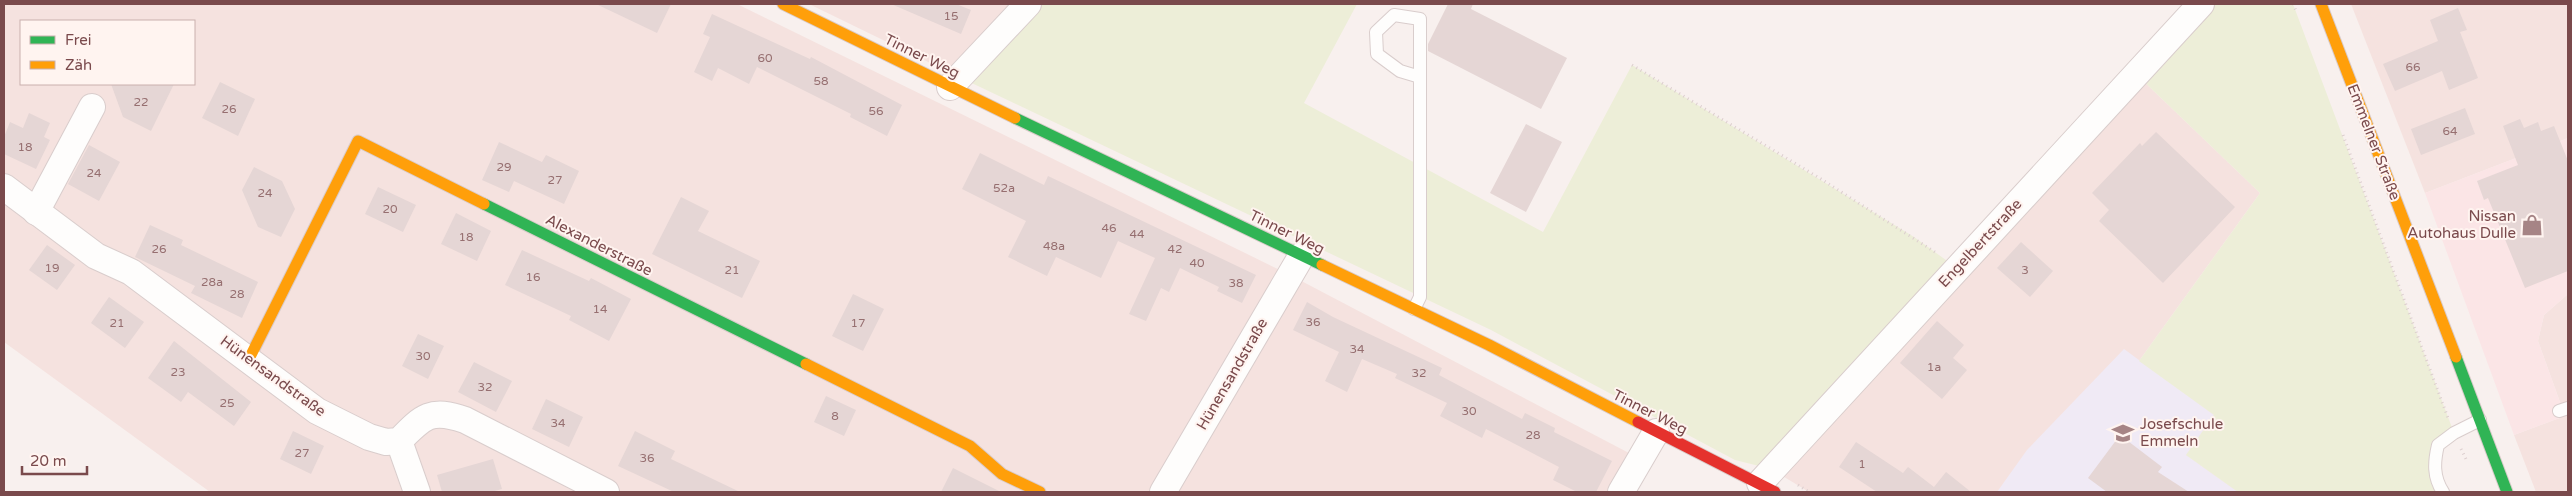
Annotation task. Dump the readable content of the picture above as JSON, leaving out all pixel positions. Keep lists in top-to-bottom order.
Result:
{
  "streets": {
    "street": [
      "Tinner Weg",
      "Emmelner Straße",
      "Engelbertstraße",
      "Alexanderstraße",
      "Hünensandstraße"
    ]
  },
  "crossings": [
    ["Tinner Weg", "Engelbertstraße"],
    ["Tinner Weg", "Hünensandstraße"],
    ["Alexanderstraße", "Hünensandstraße"]
  ],
  "places": {
    "shop": ["Nissan Autohaus Dulle"],
    "school or university": ["Josefschule Emmeln"]
  },
  "house_numbers": [
    "15",
    "60",
    "66",
    "58",
    "22",
    "26",
    "56",
    "64",
    "18",
    "29",
    "24",
    "27",
    "52a",
    "24",
    "20",
    "46",
    "44",
    "18",
    "48a",
    "26",
    "42",
    "40",
    "19",
    "21",
    "3",
    "16",
    "28a",
    "38",
    "28",
    "14",
    "36",
    "21",
    "17",
    "34",
    "30",
    "1a",
    "23",
    "32",
    "32",
    "25",
    "30",
    "8",
    "34",
    "28",
    "27",
    "36",
    "1"
  ],
  "legend": ["Frei", "Zäh"],
  "scale_bar": "20 m"
}
